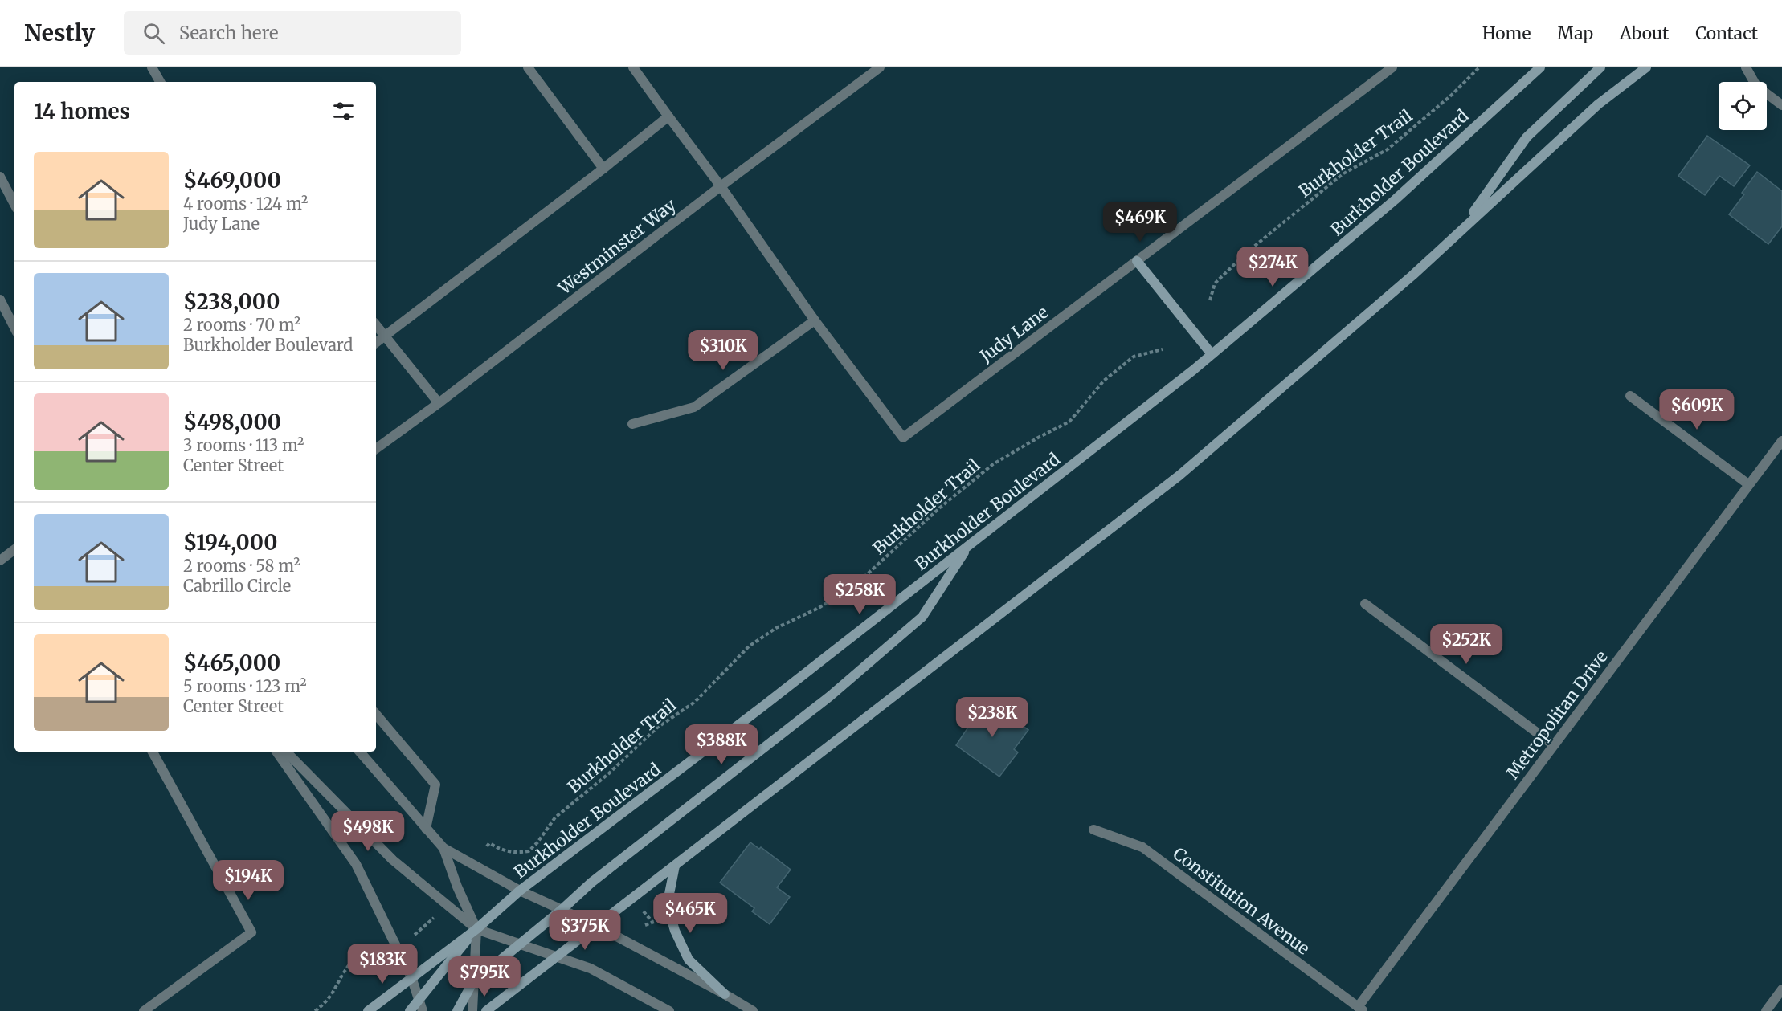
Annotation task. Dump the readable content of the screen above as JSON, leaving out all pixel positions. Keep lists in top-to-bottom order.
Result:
{
  "streets": {
    "main road": ["Burkholder Boulevard"],
    "street": [
      "Westminster Way",
      "Judy Lane",
      "Metropolitan Drive",
      "Constitution Avenue"
    ],
    "path": ["Burkholder Trail"]
  },
  "crossings": [
    ["Westminster Way", "Judy Lane"],
    ["Metropolitan Drive", "Constitution Avenue"]
  ],
  "page": {
    "header": "Nestly",
    "search": "Search here",
    "nav": [
      "Home",
      "Map",
      "About",
      "Contact"
    ],
    "heading": "14 homes",
    "list": [
      {
        "name": "$469,000",
        "note": "4 rooms · 124 m² · Judy Lane"
      },
      {
        "name": "$238,000",
        "note": "2 rooms · 70 m² · Burkholder Boulevard"
      },
      {
        "name": "$498,000",
        "note": "3 rooms · 113 m² · Center Street"
      },
      {
        "name": "$194,000",
        "note": "2 rooms · 58 m² · Cabrillo Circle"
      },
      {
        "name": "$465,000",
        "note": "5 rooms · 123 m² · Center Street"
      }
    ],
    "price": [
      "$469K",
      "$274K",
      "$310K",
      "$609K",
      "$258K",
      "$252K",
      "$238K",
      "$388K",
      "$498K",
      "$194K",
      "$465K",
      "$375K",
      "$183K",
      "$795K"
    ]
  }
}
